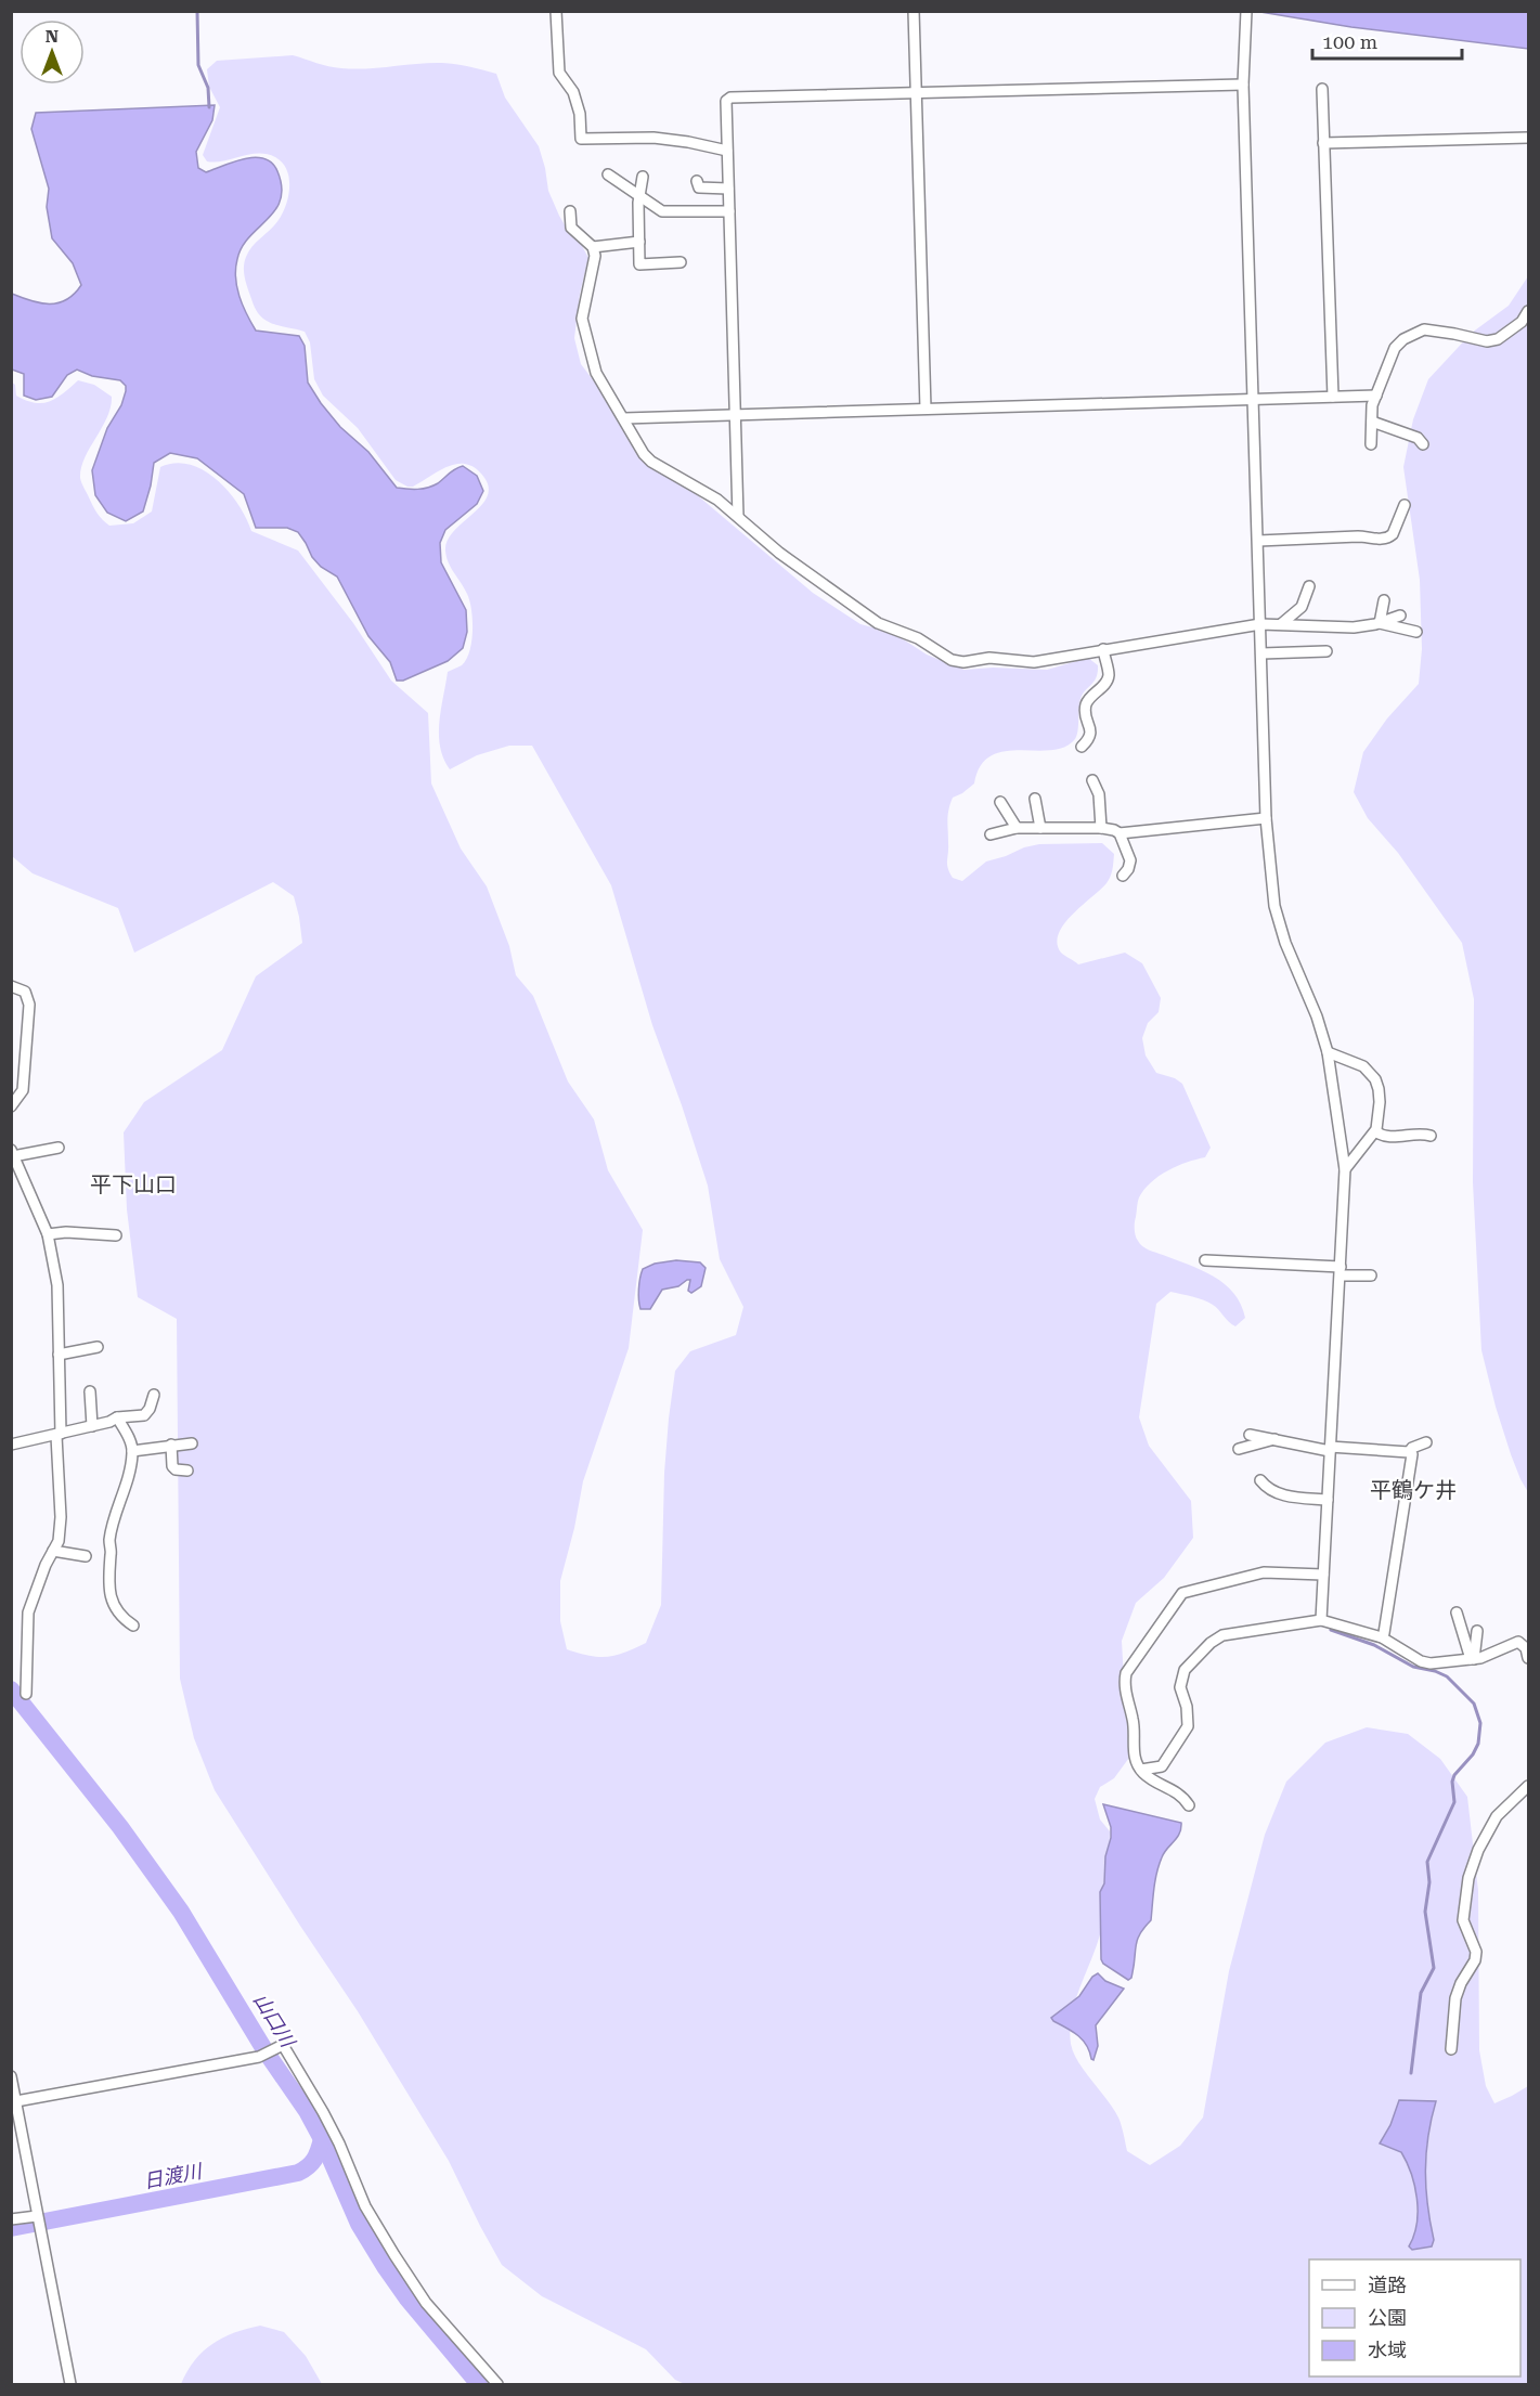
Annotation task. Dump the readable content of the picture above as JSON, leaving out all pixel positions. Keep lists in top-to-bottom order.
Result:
{
  "districts": ["平下山口", "平鶴ケ井"],
  "water": ["山口川", "日渡川"],
  "legend": ["道路", "公園", "水域"],
  "scale_bar": "100 m",
  "north": "top"
}
